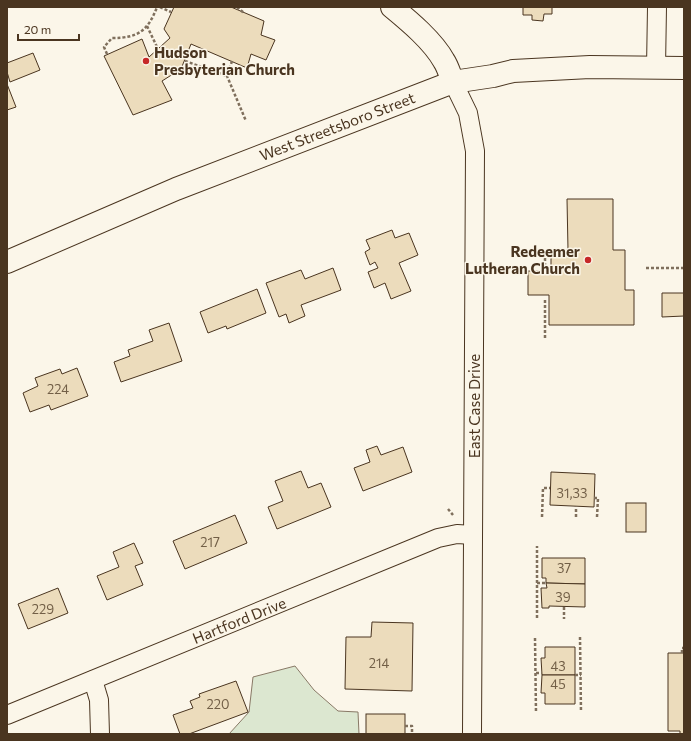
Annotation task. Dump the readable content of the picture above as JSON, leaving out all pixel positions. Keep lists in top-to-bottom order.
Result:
{
  "streets": {
    "main road": ["West Streetsboro Street"],
    "street": ["East Case Drive", "Hartford Drive"]
  },
  "crossings": [
    ["West Streetsboro Street", "East Case Drive"],
    ["East Case Drive", "Hartford Drive"]
  ],
  "places": ["Hudson Presbyterian Church", "Redeemer Lutheran Church"],
  "house_numbers": [
    "224",
    "31,33",
    "217",
    "37",
    "39",
    "229",
    "214",
    "43",
    "45",
    "220"
  ],
  "scale_bar": "20 m"
}
